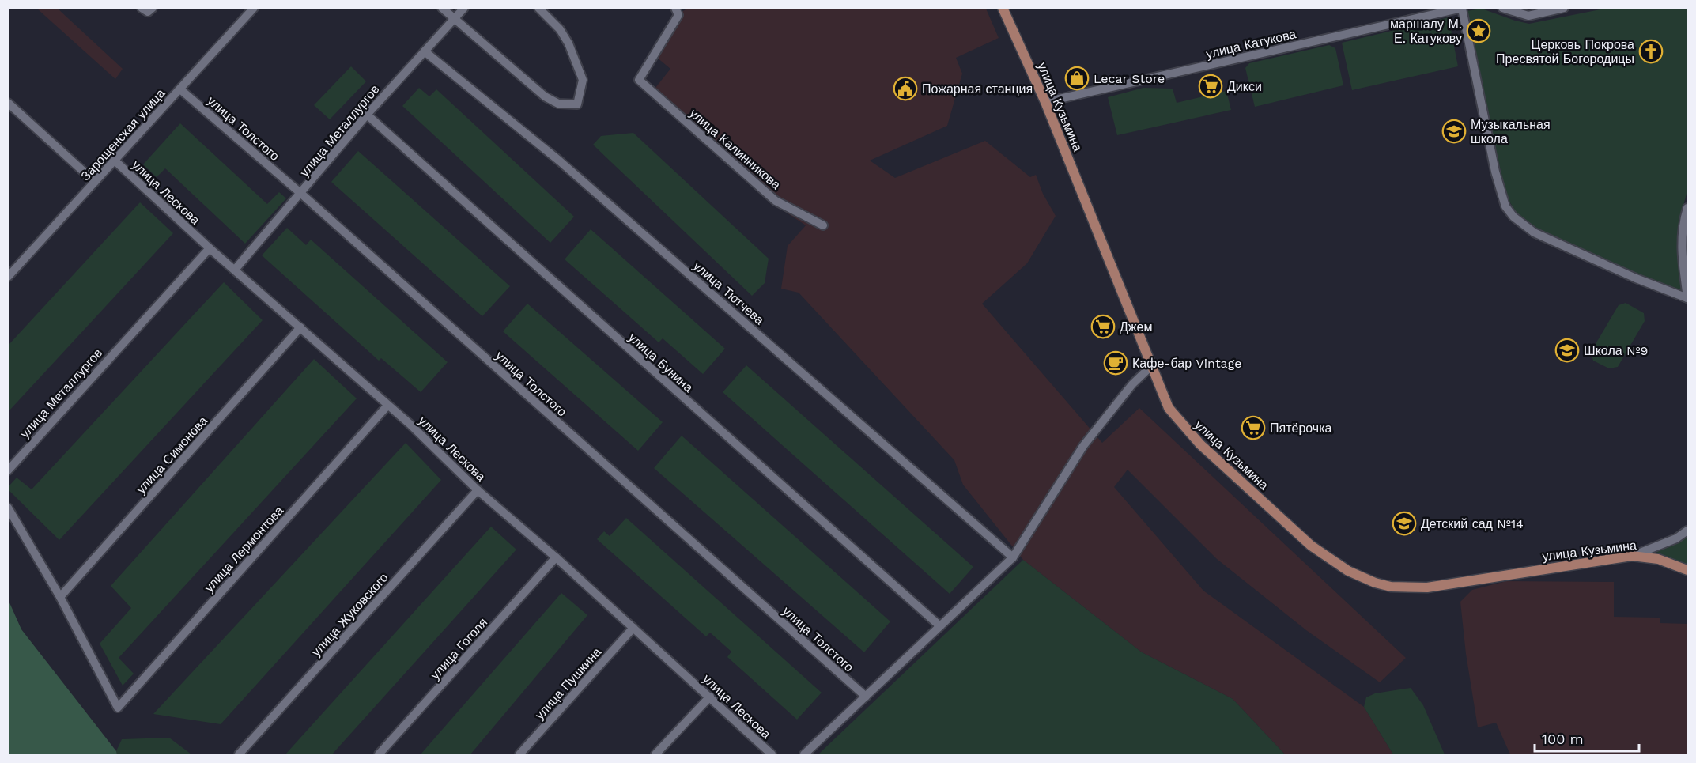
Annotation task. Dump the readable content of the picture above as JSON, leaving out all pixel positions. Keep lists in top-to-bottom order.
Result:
{
  "streets": {
    "main road": ["улица Кузьмина"],
    "street": [
      "улица Катукова",
      "улица Толстого",
      "улица Металлургов",
      "Зарощенская улица",
      "улица Калинникова",
      "улица Лескова",
      "улица Тютчева",
      "улица Бунина",
      "улица Симонова",
      "улица Лермонтова",
      "улица Жуковского",
      "улица Гоголя",
      "улица Пушкина"
    ]
  },
  "crossings": [
    ["улица Катукова", "улица Кузьмина"],
    ["улица Толстого", "улица Металлургов"],
    ["улица Толстого", "Зарощенская улица"],
    ["улица Металлургов", "улица Лескова"],
    ["улица Металлургов", "улица Тютчева"],
    ["улица Металлургов", "улица Бунина"],
    ["Зарощенская улица", "улица Лескова"],
    ["улица Лескова", "улица Симонова"],
    ["улица Лескова", "улица Лермонтова"],
    ["улица Лескова", "улица Жуковского"],
    ["улица Лескова", "улица Гоголя"],
    ["улица Лескова", "улица Пушкина"],
    ["улица Симонова", "улица Лермонтова"]
  ],
  "places": {
    "place": ["маршалу М. Е. Катукову"],
    "church": ["Церковь Покрова Пресвятой Богородицы"],
    "shop": ["Lecar Store"],
    "supermarket": ["Дикси", "Джем", "Пятёрочка"],
    "public building": ["Пожарная станция"],
    "school or university": ["Музыкальная школа", "Школа №9", "Детский сад №14"],
    "cafe": ["Кафе-бар Vintage"]
  },
  "scale_bar": "100 m"
}
